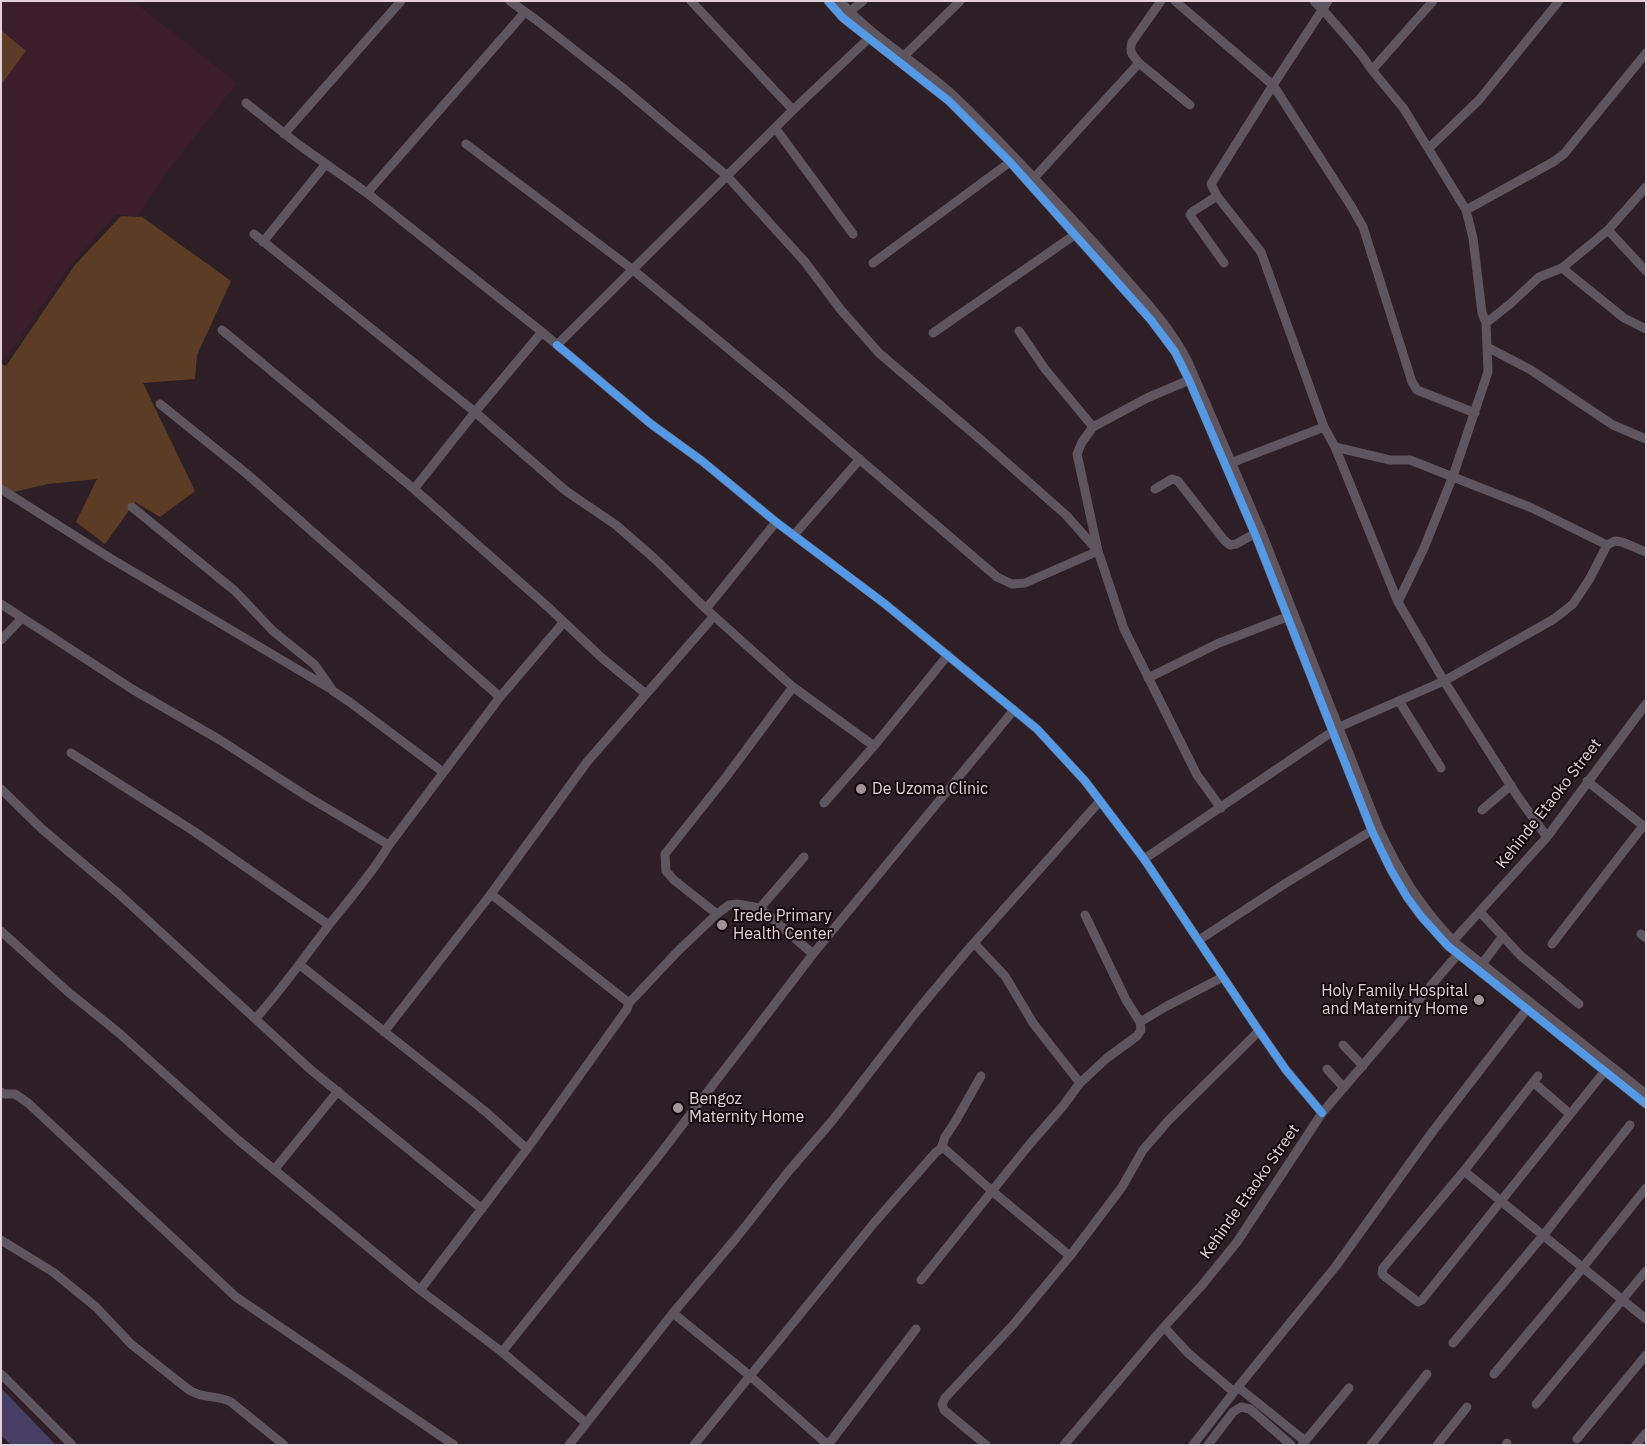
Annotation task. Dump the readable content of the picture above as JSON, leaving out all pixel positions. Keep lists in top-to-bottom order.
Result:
{
  "streets": {
    "street": ["Kehinde Etaoko Street"]
  },
  "places": [
    "De Uzoma Clinic",
    "Irede Primary Health Center",
    "Holy Family Hospital and Maternity Home",
    "Bengoz Maternity Home"
  ]
}
